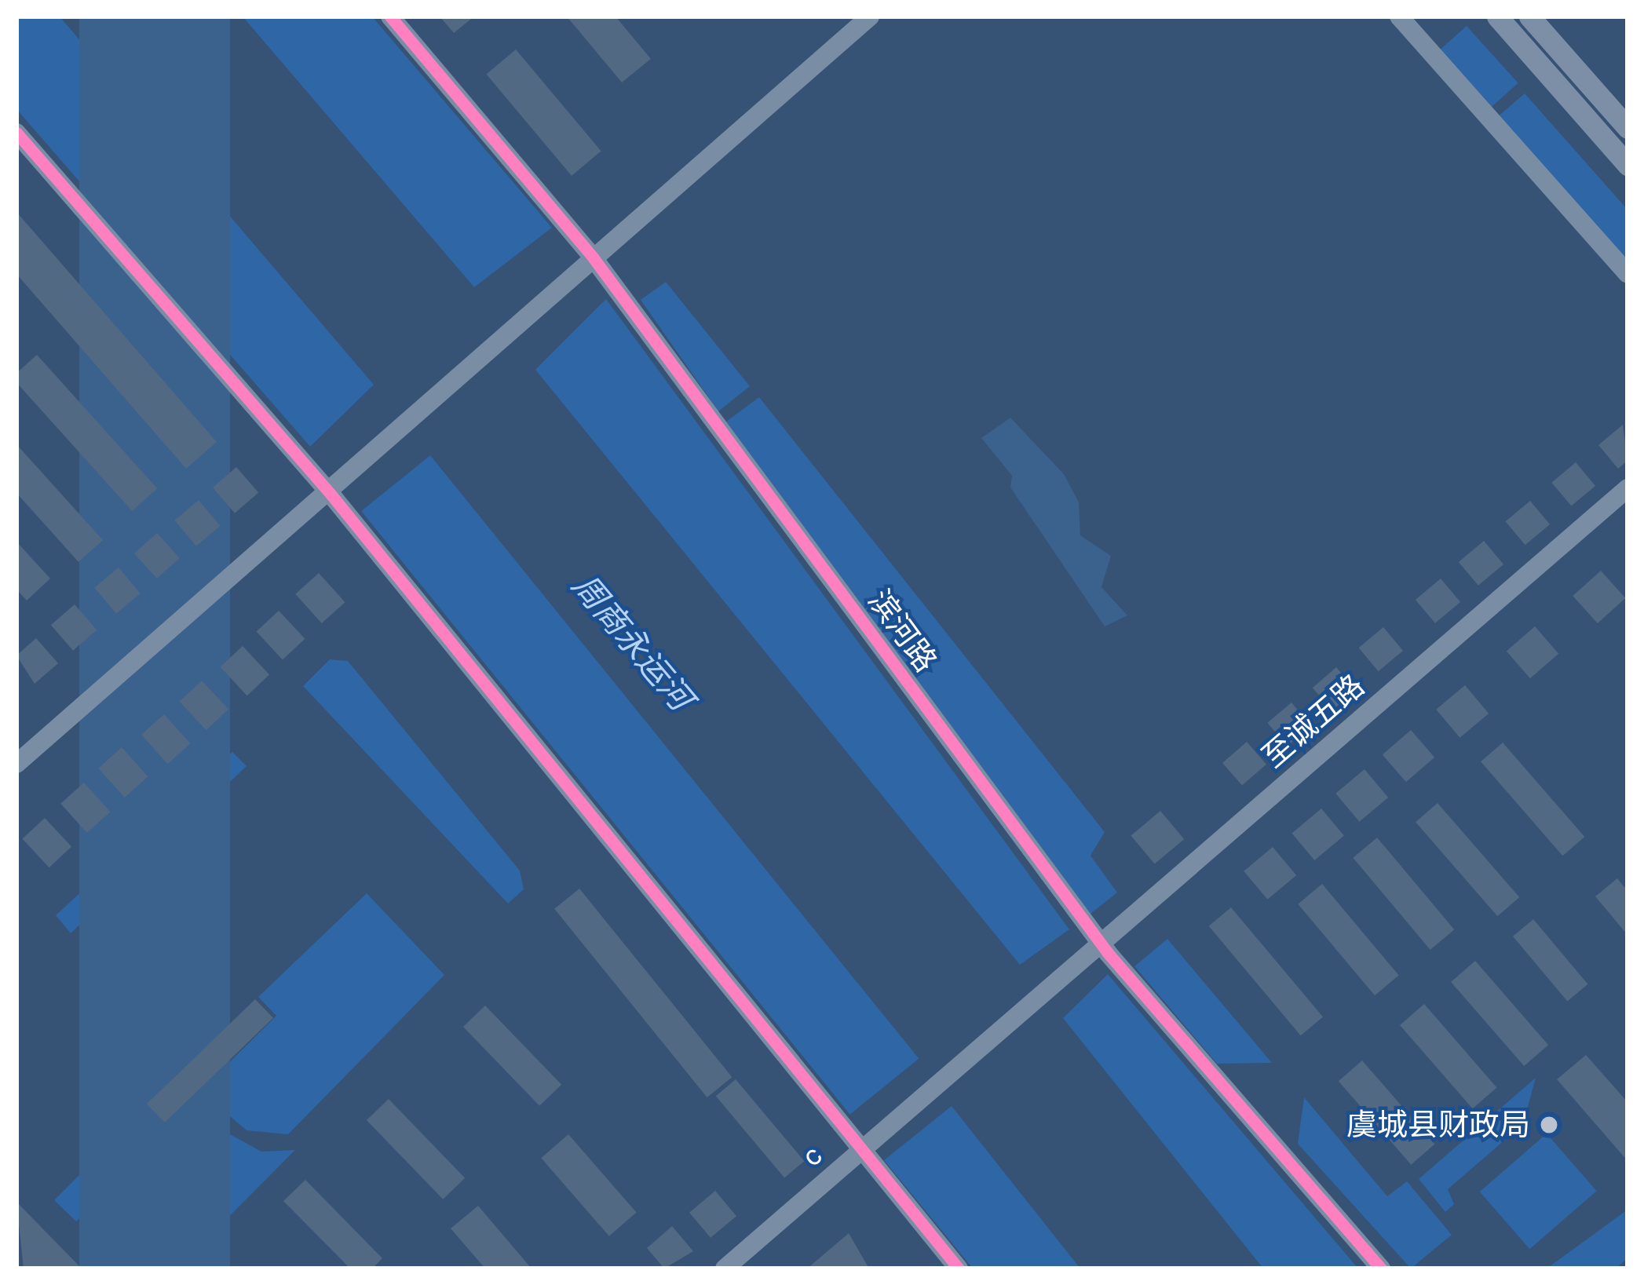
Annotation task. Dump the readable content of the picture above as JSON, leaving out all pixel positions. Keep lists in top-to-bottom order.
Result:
{
  "streets": {
    "street": ["滨河路", "至诚五路", "c"]
  },
  "crossings": [
    ["滨河路", "至诚五路"],
    ["至诚五路", "c"]
  ],
  "water": ["周商永运河"],
  "places": ["虞城县财政局"]
}
